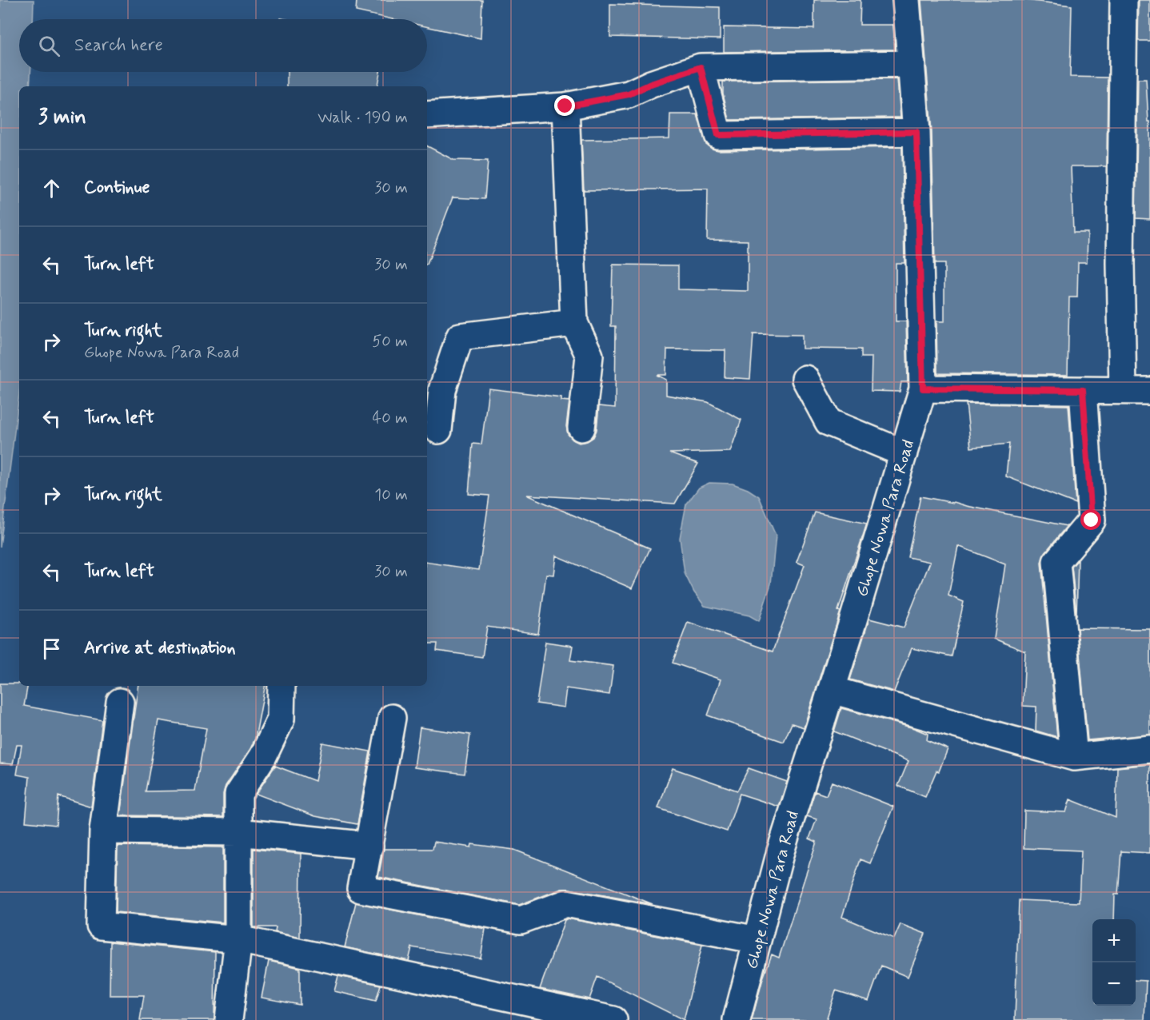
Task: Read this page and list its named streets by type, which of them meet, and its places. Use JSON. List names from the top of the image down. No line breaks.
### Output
{"streets":{"street":["Ghope Nowa Para Road"]},"page":{"search":"Search here","heading":["3 min","Walk · 190 m"],"list":[["Continue","30 m"],["Turn left","30 m"],["Turn right","Ghope Nowa Para Road","50 m"],["Turn left","40 m"],["Turn right","10 m"],["Turn left","30 m"],"Arrive at destination"],"map_buttons":["+","−"]}}
